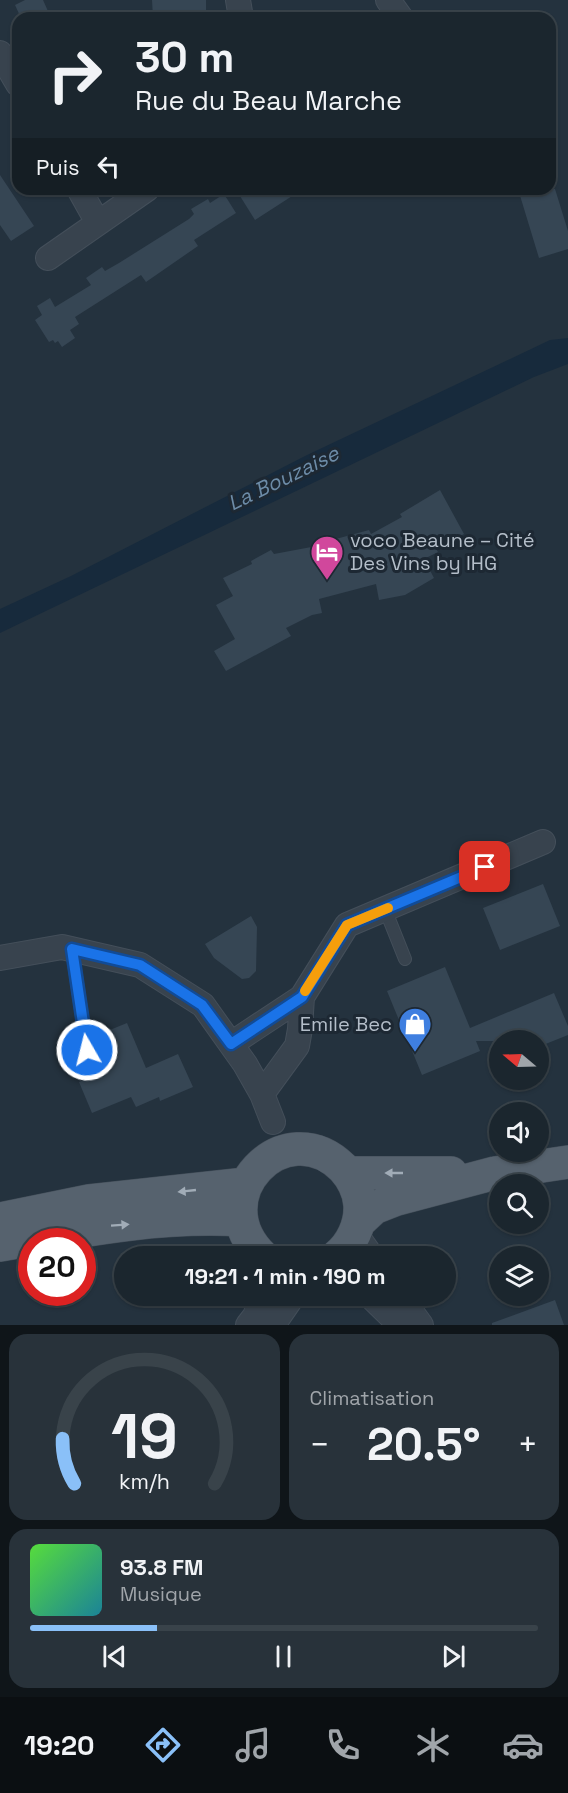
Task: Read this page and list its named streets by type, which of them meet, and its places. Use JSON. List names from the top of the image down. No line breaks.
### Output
{"water":["La Bouzaise"],"places":{"hotel":["voco Beaune – Cité Des Vins by IHG"],"shop":["Emile Bec"]},"north":"left","page":{"turn":["30 m","Rue du Beau Marche"],"then":"Puis","limit":"20","trip":"19:21 · 1 min · 190 m","tile":"Climatisation","heat":["−","20.5°","+"],"song":["93.8 FM","Musique"],"tabs":"19:20","gauge":["19","km/h"]}}
